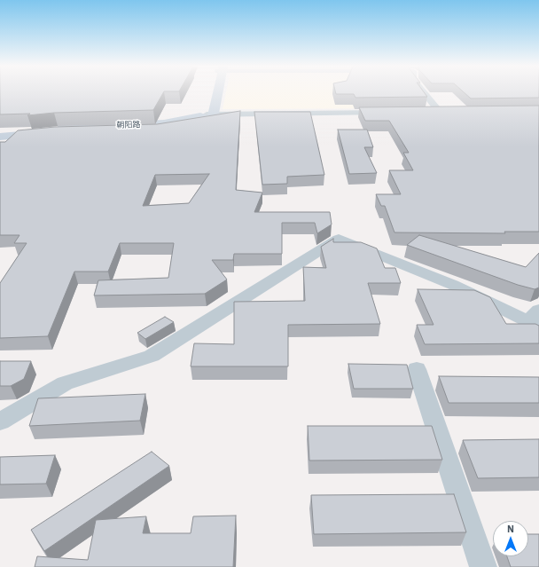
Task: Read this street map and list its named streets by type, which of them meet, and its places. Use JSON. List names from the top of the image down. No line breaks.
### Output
{"streets":{"street":["朝阳路"]},"north":"top"}
